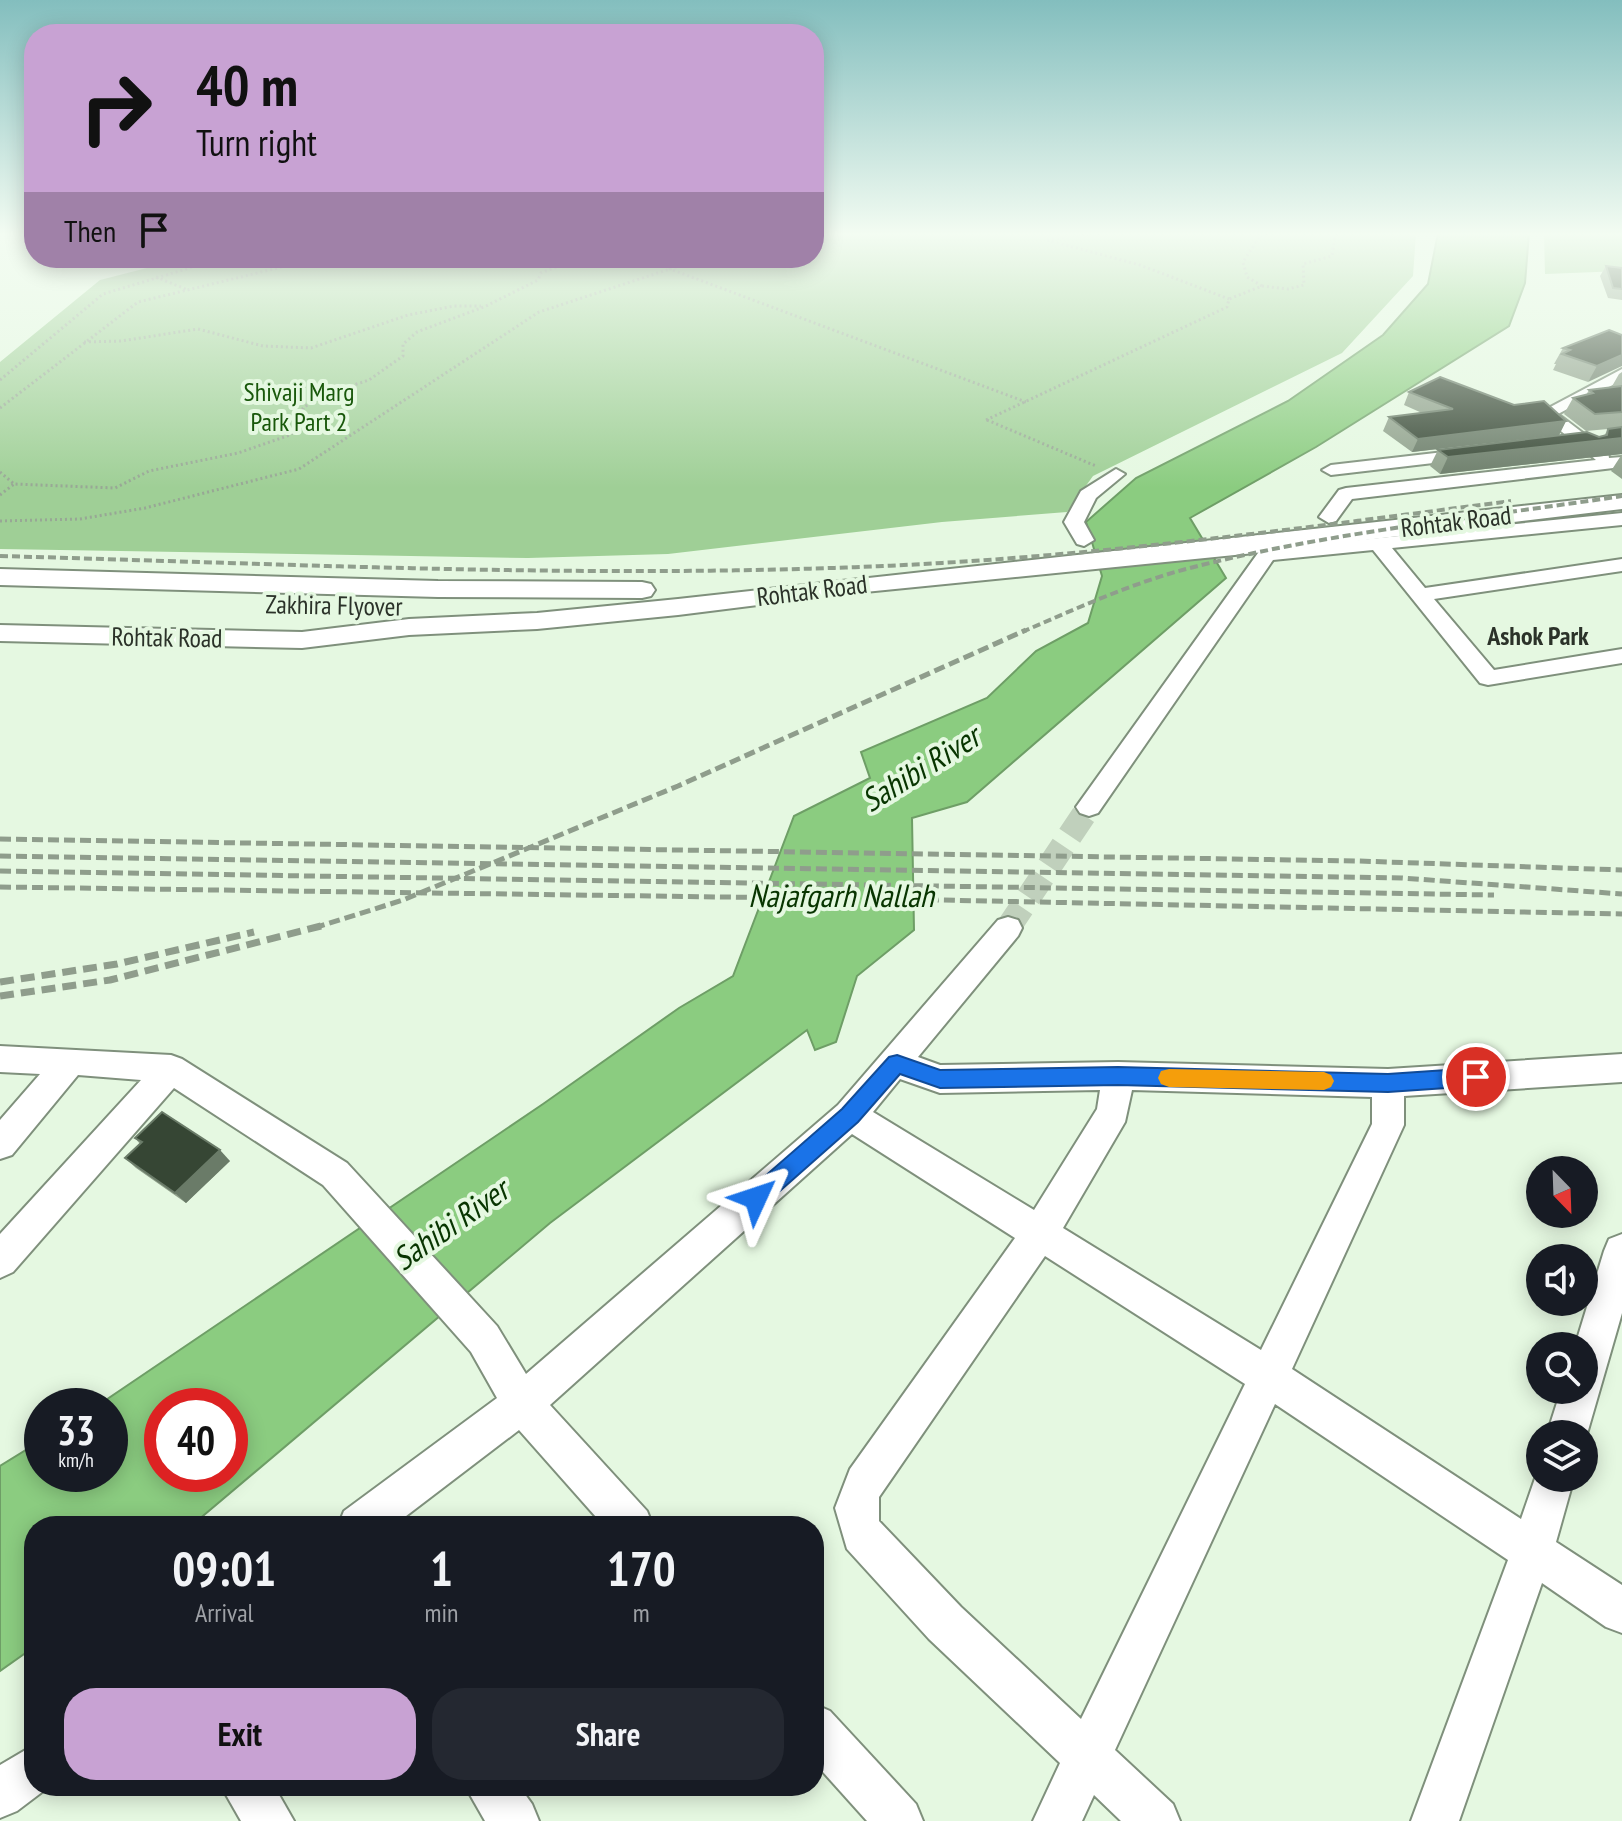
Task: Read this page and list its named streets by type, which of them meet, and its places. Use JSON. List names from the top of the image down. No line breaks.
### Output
{"streets":{"main road":["Rohtak Road","Zakhira Flyover"]},"crossings":[["Rohtak Road","Zakhira Flyover"]],"districts":["Ashok Park"],"water":["Sahibi River","Najafgarh Nallah"],"parks":["Shivaji Marg Park Part 2"],"north":"bottom right","page":{"turn":["40 m","Turn right"],"then":"Then","speed":"33 km/h","limit":"40","eta":["09:01","Arrival","1","min","170","m"],"buttons":["Exit","Share"]}}
